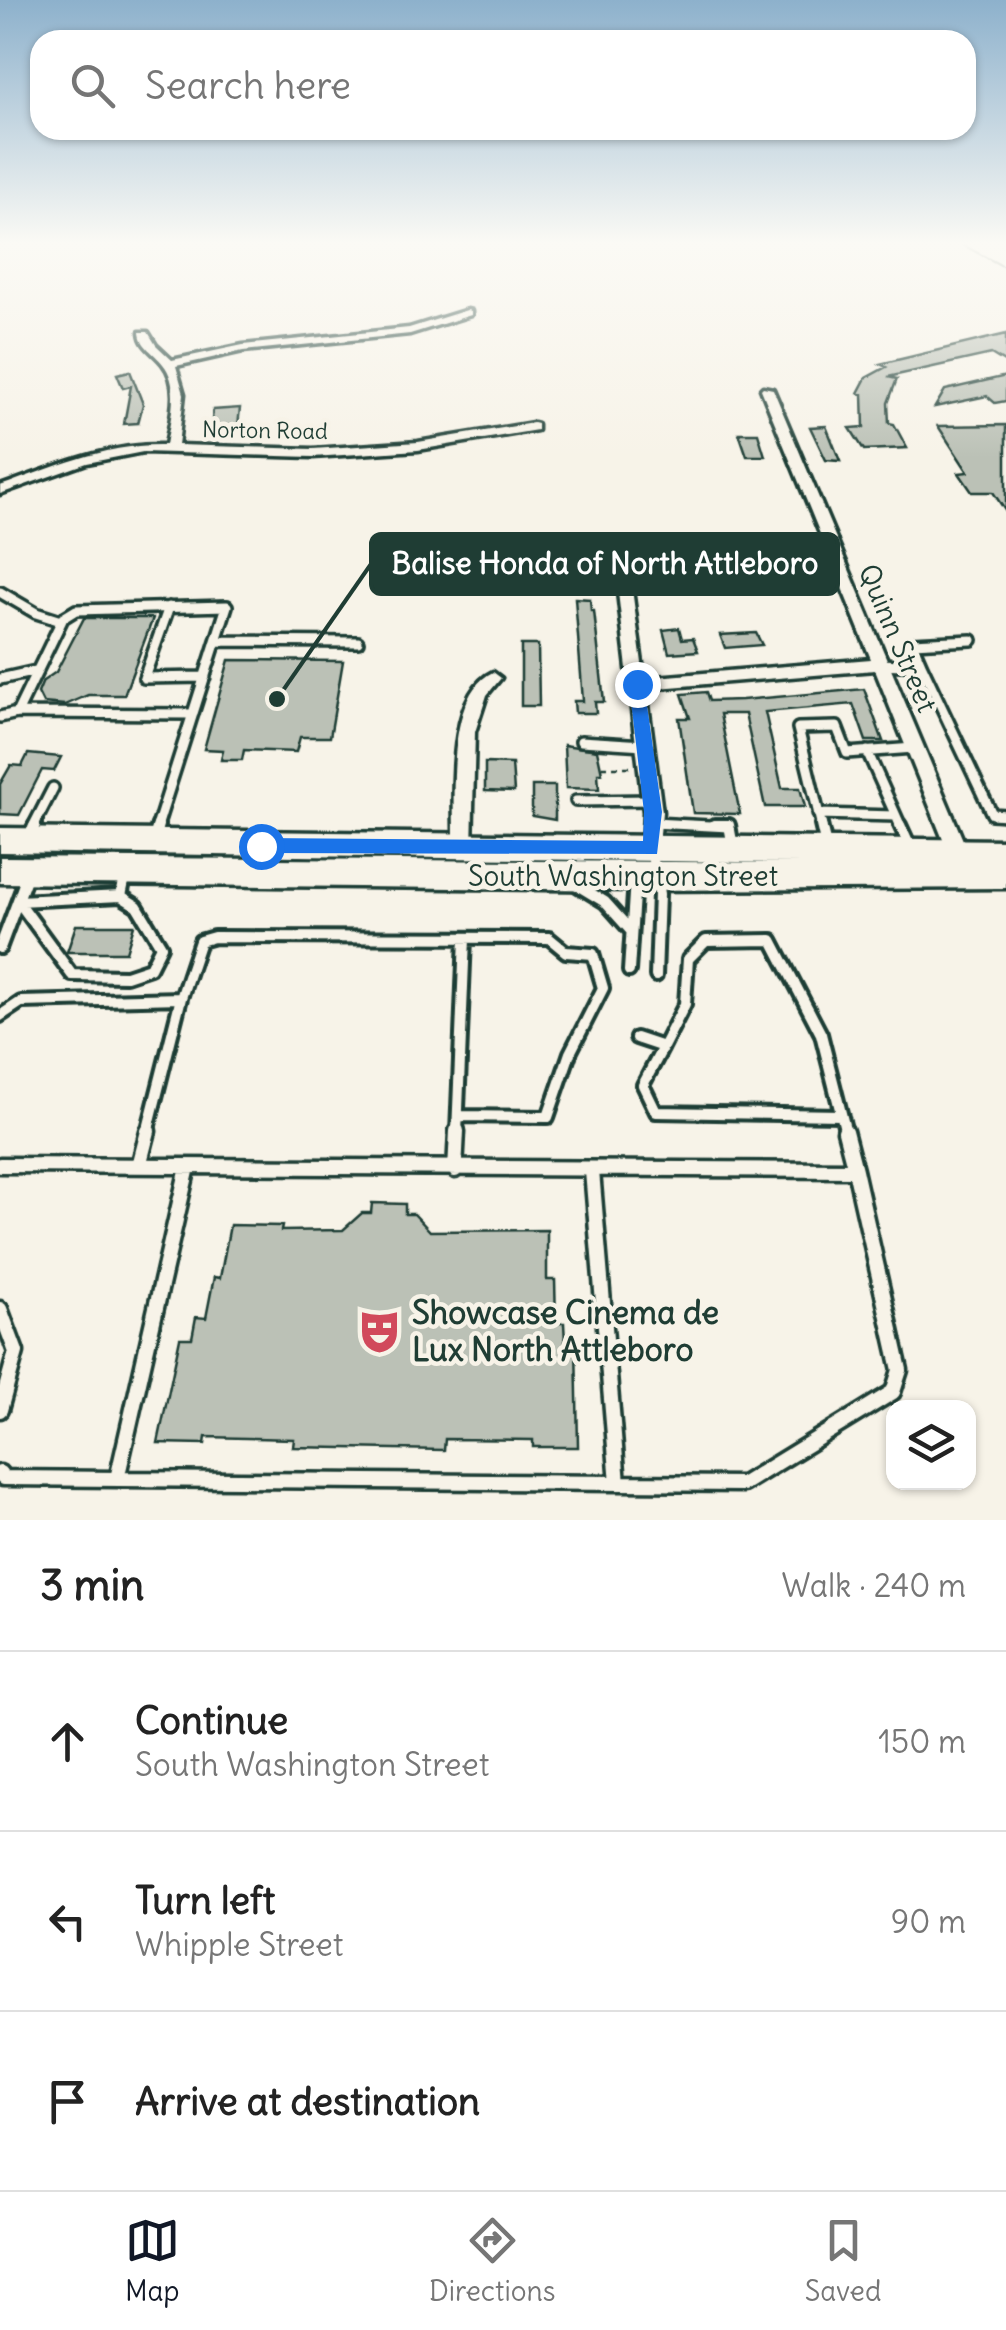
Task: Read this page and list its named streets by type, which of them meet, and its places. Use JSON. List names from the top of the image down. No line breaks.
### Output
{"streets":{"main road":["South Washington Street"],"street":["Norton Road","Quinn Street"]},"crossings":[["Quinn Street","South Washington Street"]],"places":{"other":["Balise Honda of North Attleboro"],"theatre":["Showcase Cinema de Lux North Attleboro"]},"page":{"search":"Search here","heading":["3 min","Walk · 240 m"],"list":[["Continue","South Washington Street","150 m"],["Turn left","Whipple Street","90 m"],"Arrive at destination"],"nav":["Map","Directions","Saved"]}}
